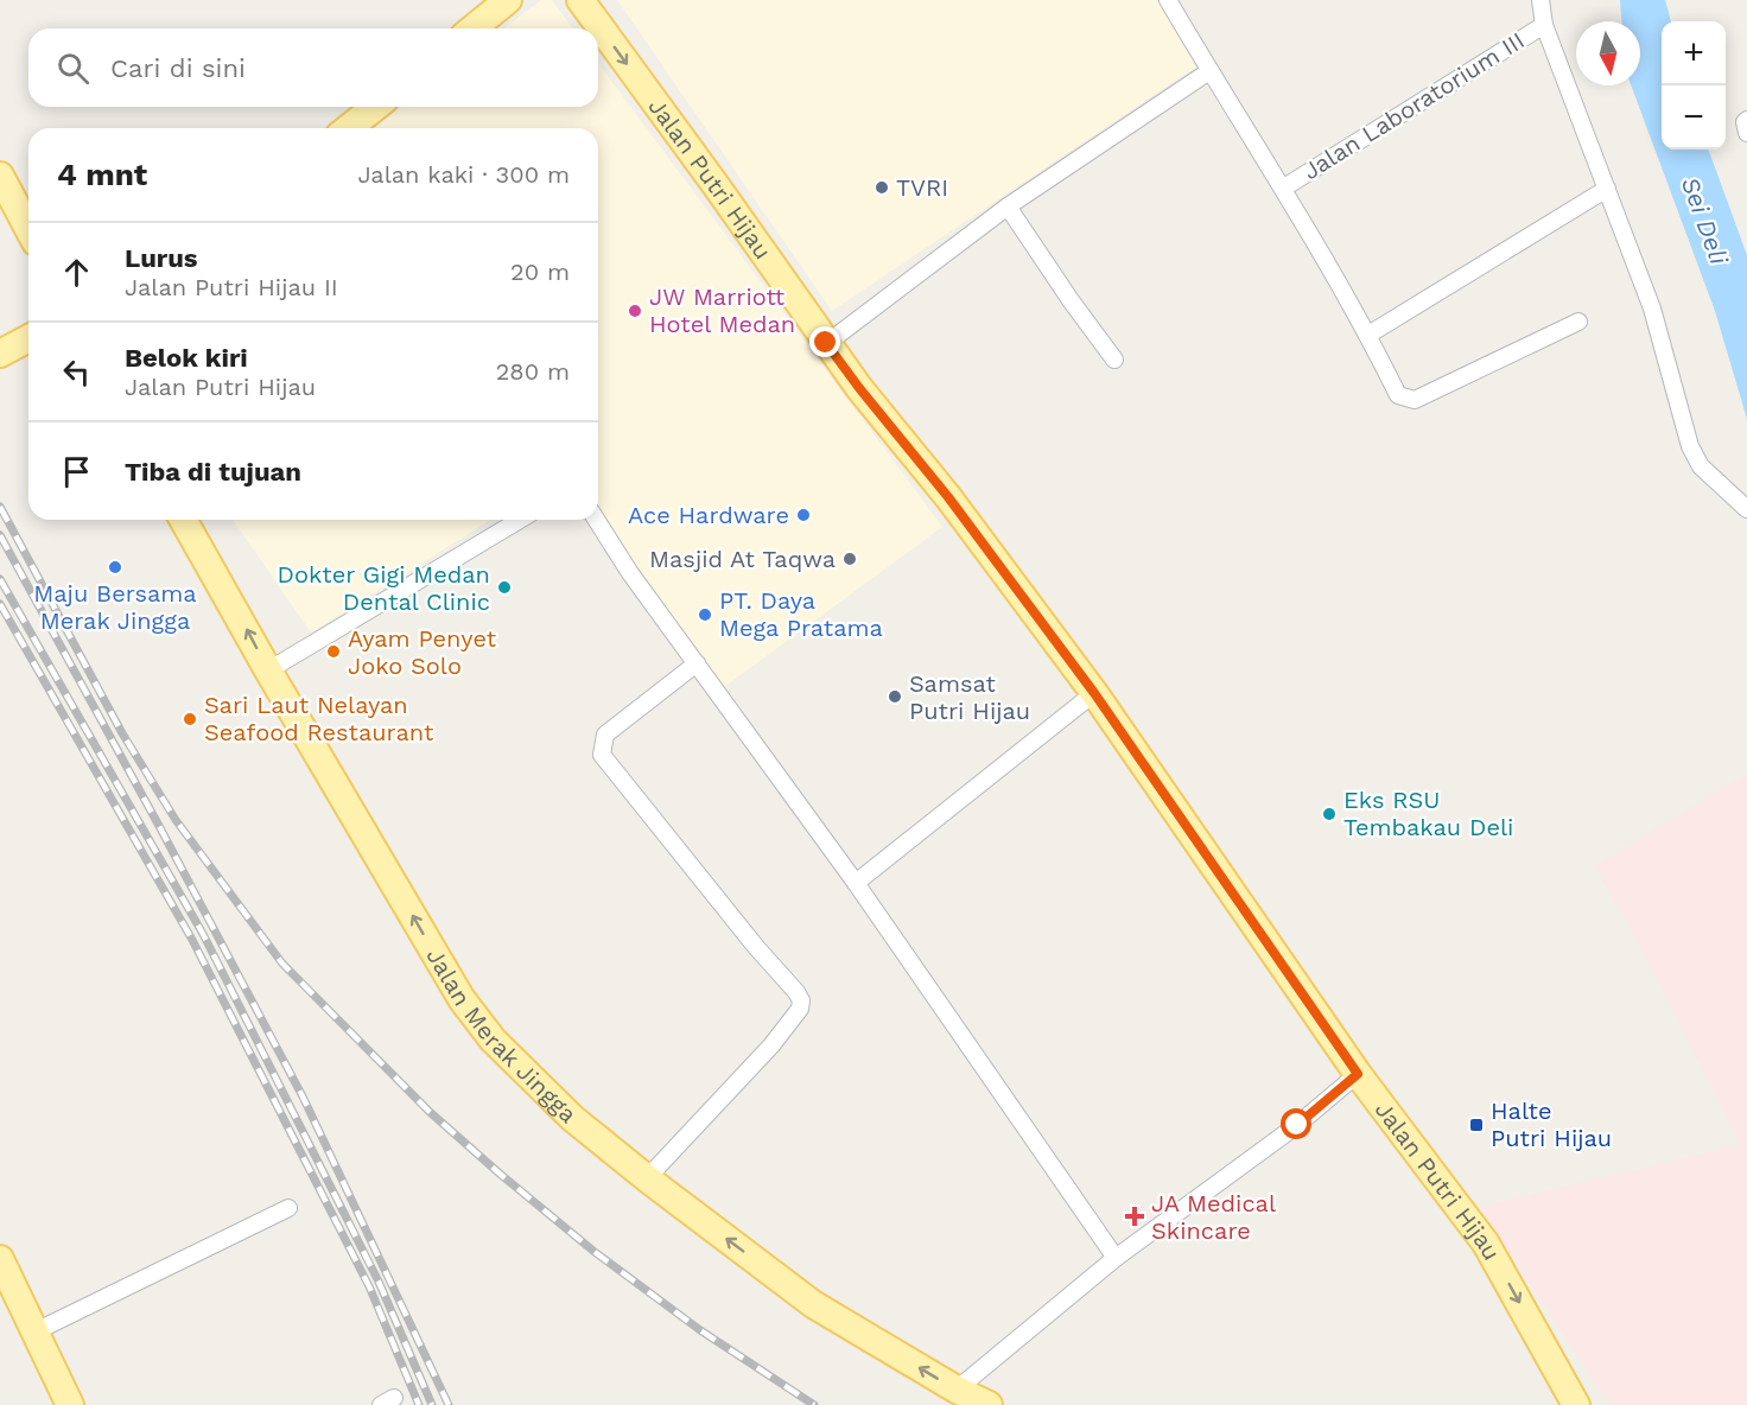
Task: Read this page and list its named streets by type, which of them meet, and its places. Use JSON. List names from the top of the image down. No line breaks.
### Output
{"streets":{"main road":["Jalan Putri Hijau","Jalan Merak Jingga"],"street":["Jalan Laboratorium III"]},"one_way":["Jalan Putri Hijau","Jalan Merak Jingga"],"water":["Sei Deli"],"places":{"other":["TVRI","JW Marriott Hotel Medan","Ace Hardware","Masjid At Taqwa","Maju Bersama Merak Jingga","Dokter Gigi Medan Dental Clinic","PT. Daya Mega Pratama","Ayam Penyet Joko Solo","Samsat Putri Hijau","Sari Laut Nelayan Seafood Restaurant","Eks RSU Tembakau Deli"],"transit":["Halte Putri Hijau"],"health":["JA Medical Skincare"]},"north":"bottom","page":{"map_buttons":["+","−"],"search":"Cari di sini","heading":["4 mnt","Jalan kaki · 300 m"],"list":[["Lurus","Jalan Putri Hijau II","20 m"],["Belok kiri","Jalan Putri Hijau","280 m"],"Tiba di tujuan"]}}
